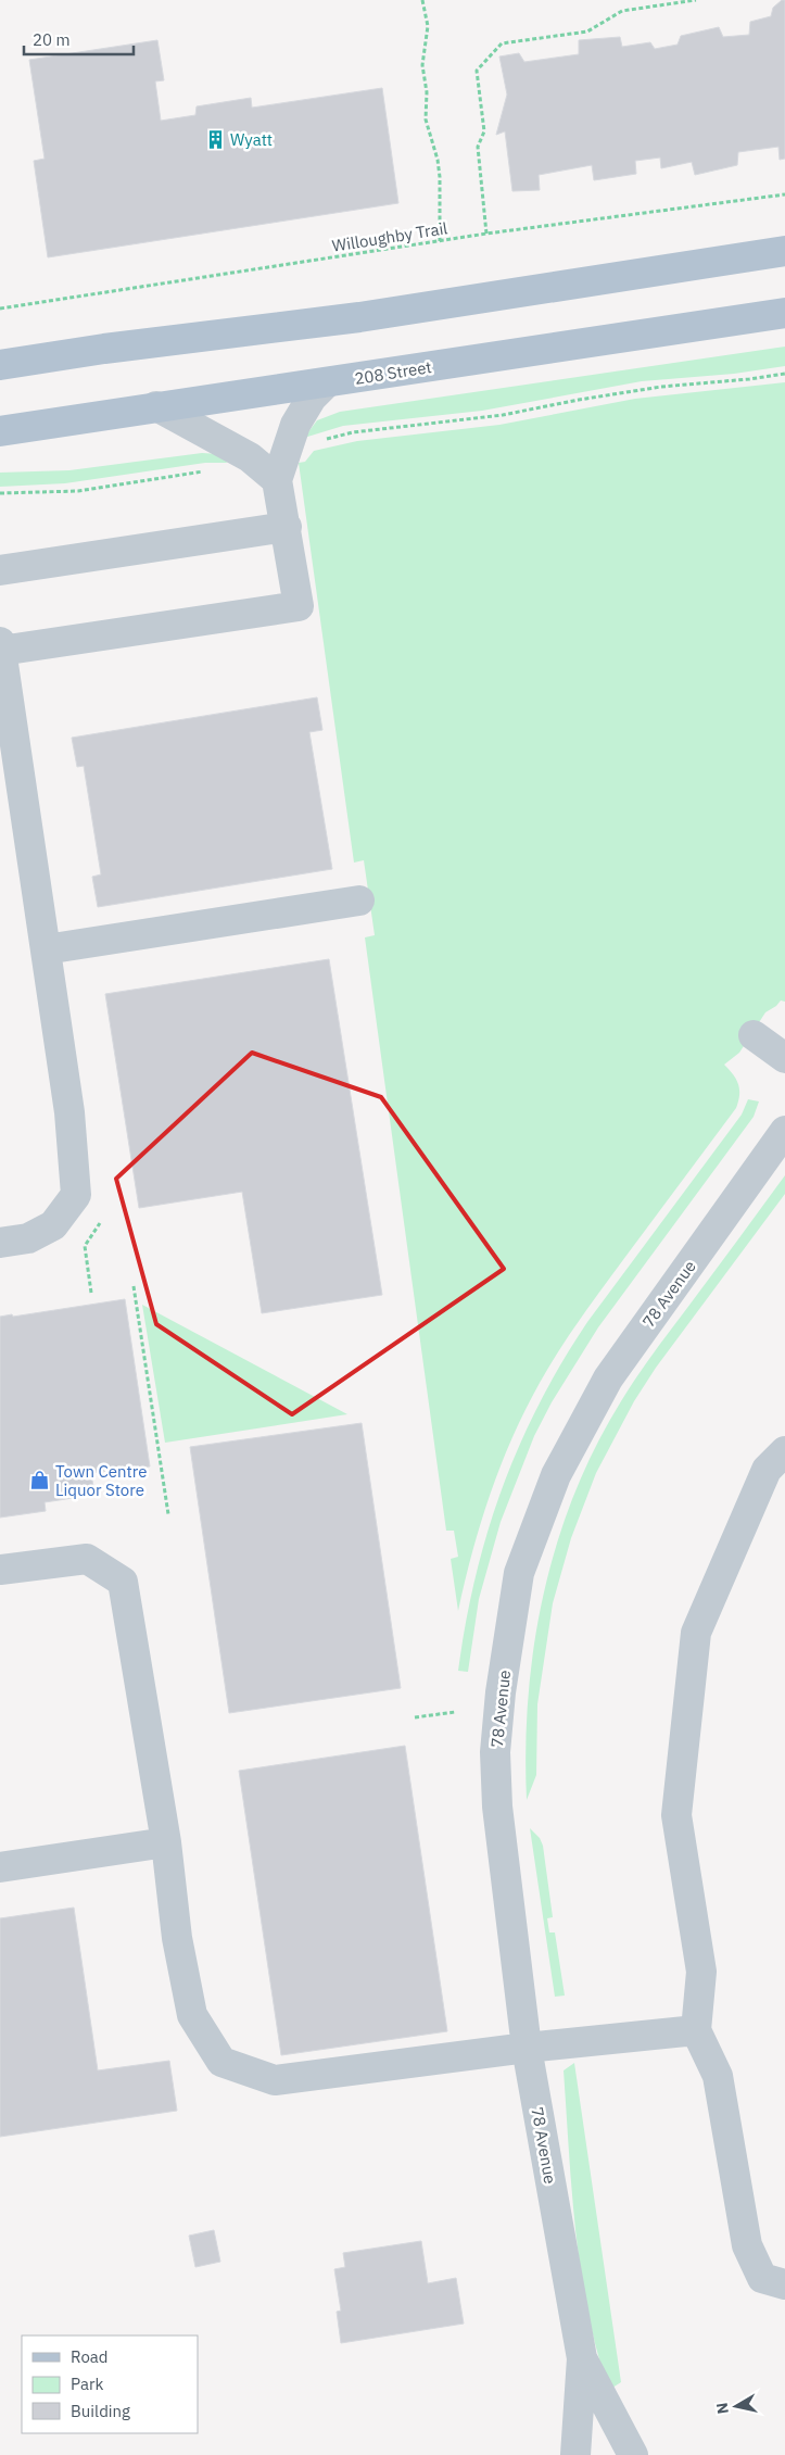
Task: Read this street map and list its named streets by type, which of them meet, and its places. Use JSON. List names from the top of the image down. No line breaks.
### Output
{"streets":{"main road":["208 Street"],"street":["78 Avenue"],"path":["Willoughby Trail"]},"places":{"building":["Wyatt"],"shop":["Town Centre Liquor Store"]},"legend":["Road","Park","Building"],"scale_bar":"20 m","north":"left"}
